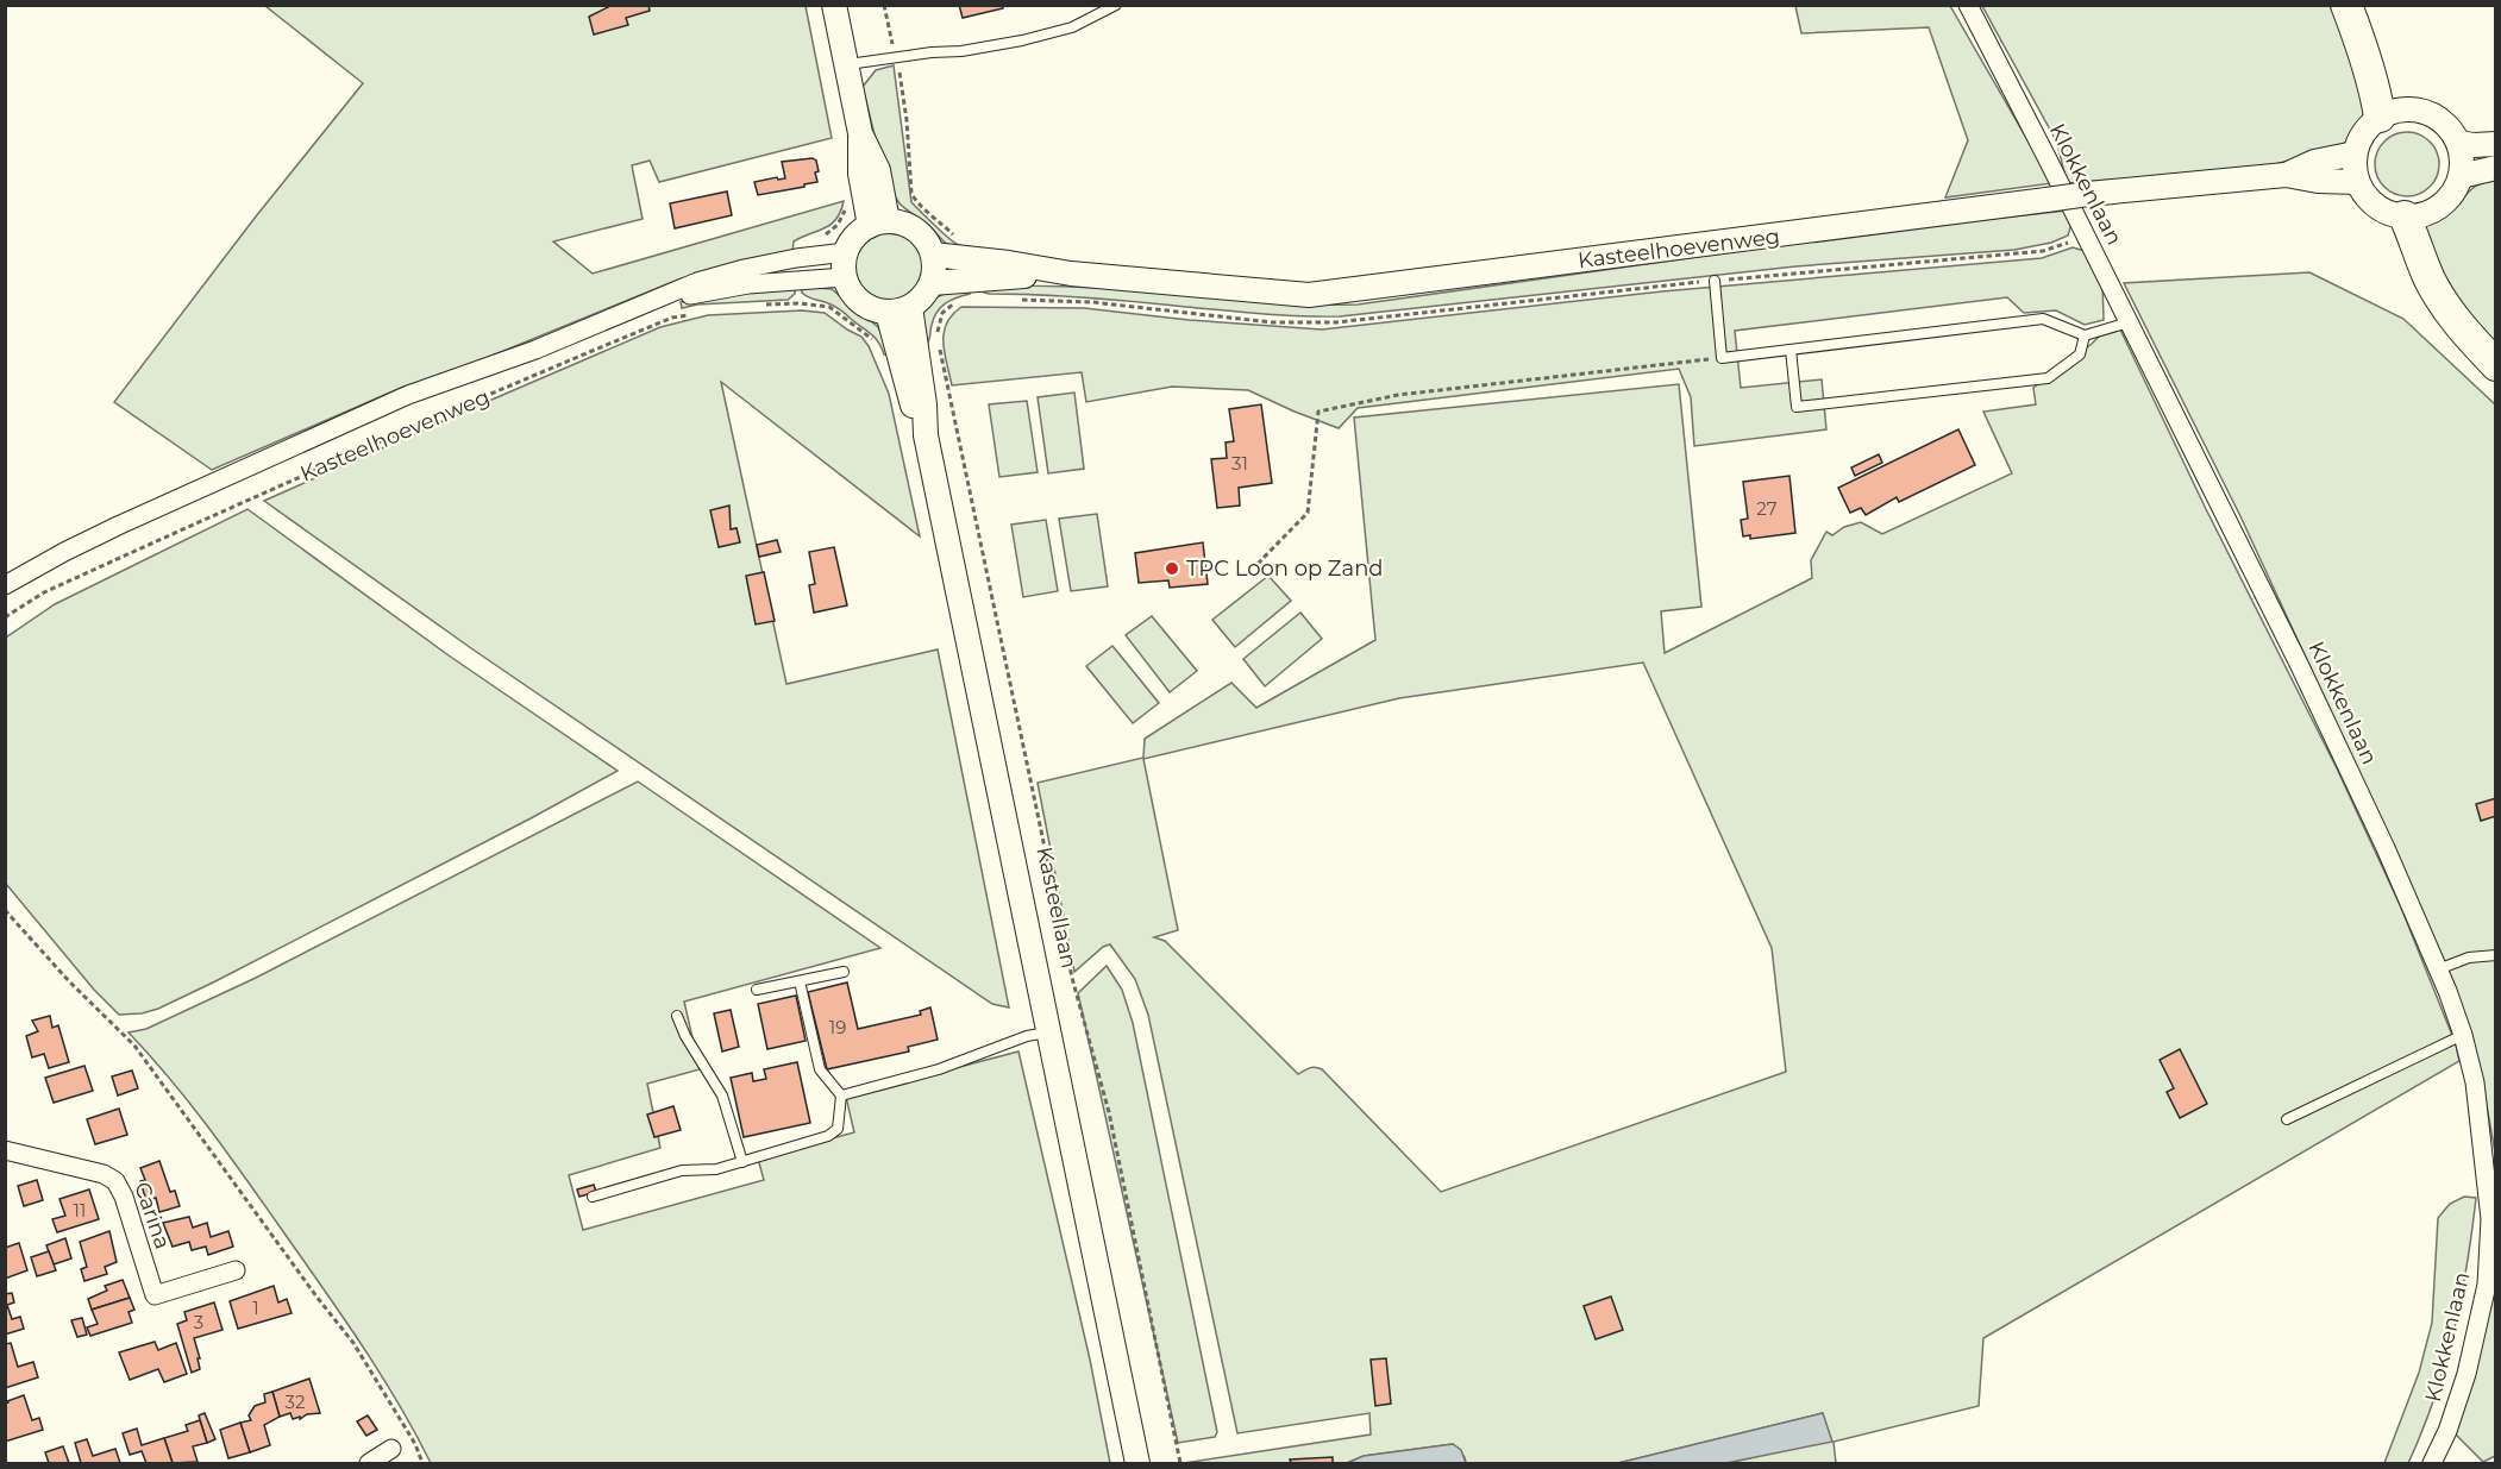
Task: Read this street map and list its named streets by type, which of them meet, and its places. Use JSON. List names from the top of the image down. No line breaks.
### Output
{"streets":{"street":["Klokkenlaan","Kasteelhoevenweg","Kasteellaan","Carina"]},"crossings":[["Kasteelhoevenweg","Kasteellaan"]],"places":["TPC Loon op Zand"],"house_numbers":["31","27","19","11","1","3","32"]}
